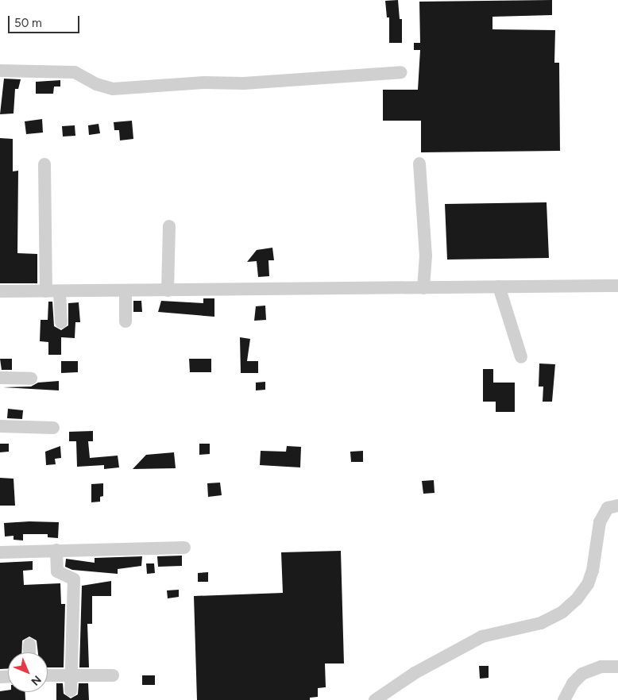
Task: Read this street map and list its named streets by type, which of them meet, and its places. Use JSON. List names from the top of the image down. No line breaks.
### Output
{"scale_bar":"50 m","north":"bottom right"}
